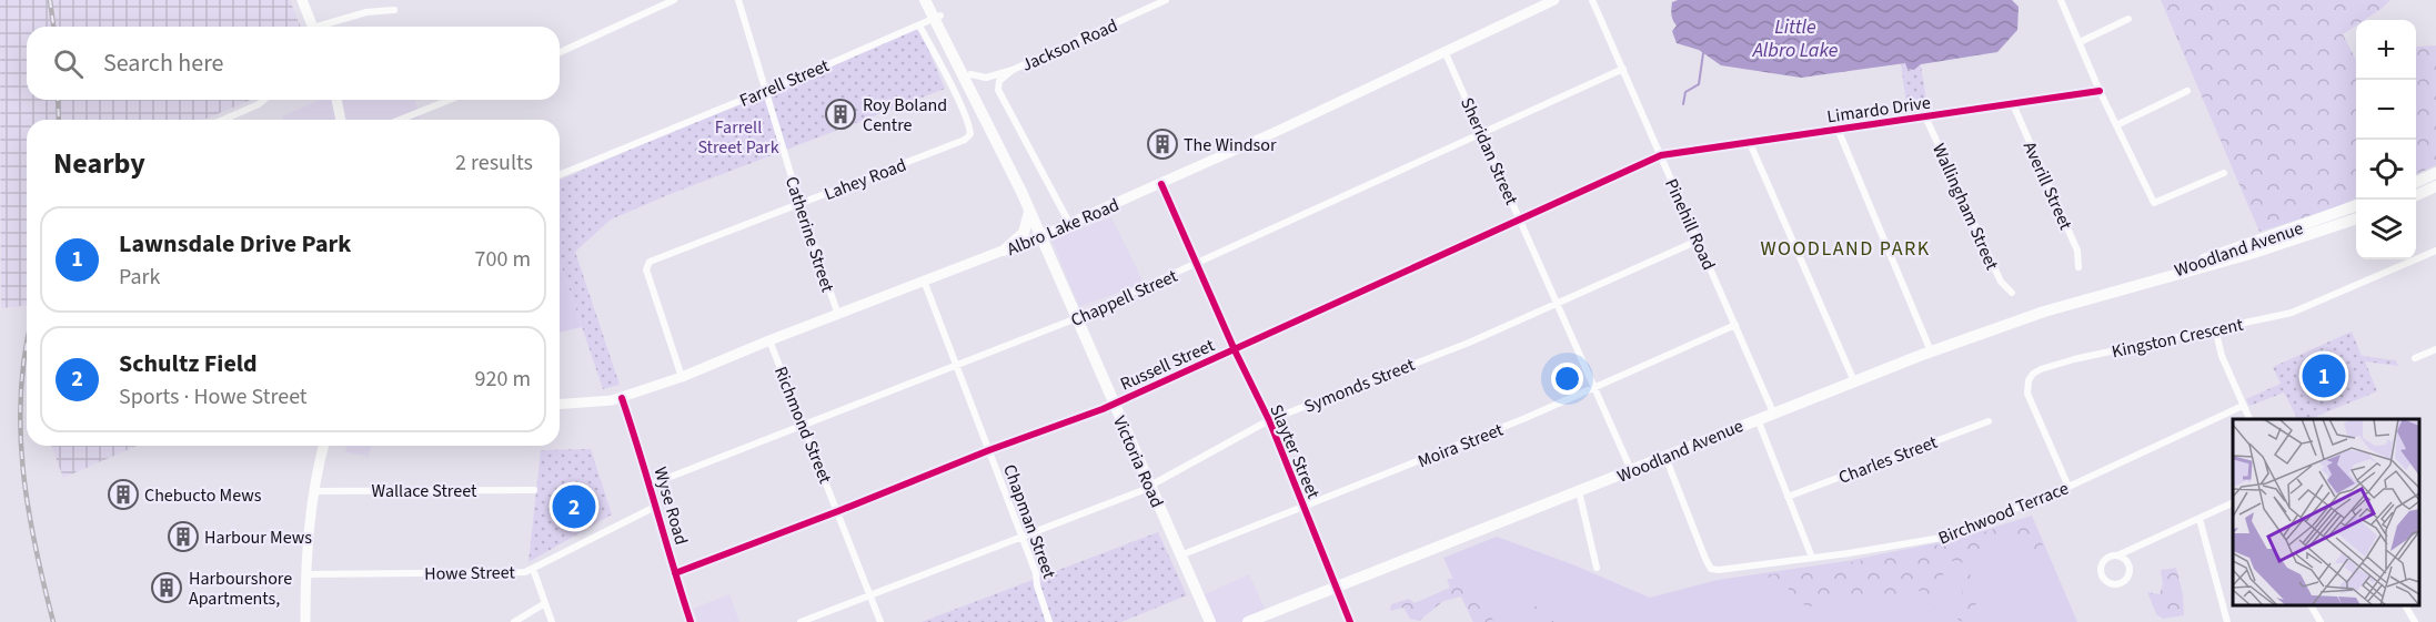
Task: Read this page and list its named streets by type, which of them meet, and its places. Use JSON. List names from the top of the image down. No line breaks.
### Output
{"streets":{"main road":["Albro Lake Road","Woodland Avenue","Victoria Road","Wyse Road"],"street":["Jackson Road","Farrell Street","Limardo Drive","Sheridan Street","Lahey Road","Averill Street","Wallingham Street","Pinehill Road","Catherine Street","Chappell Street","Kingston Crescent","Russell Street","Symonds Street","Richmond Street","Moira Street","Slayter Street","Charles Street","Wallace Street","Birchwood Terrace","Chapman Street","Howe Street"]},"crossings":[["Jackson Road","Victoria Road"],["Farrell Street","Lahey Road"],["Farrell Street","Catherine Street"],["Farrell Street","Victoria Road"],["Limardo Drive","Averill Street"],["Limardo Drive","Wallingham Street"],["Limardo Drive","Pinehill Road"],["Limardo Drive","Russell Street"],["Sheridan Street","Albro Lake Road"],["Sheridan Street","Woodland Avenue"],["Sheridan Street","Chappell Street"],["Sheridan Street","Russell Street"],["Sheridan Street","Symonds Street"],["Sheridan Street","Moira Street"],["Lahey Road","Albro Lake Road"],["Lahey Road","Catherine Street"],["Pinehill Road","Woodland Avenue"],["Pinehill Road","Chappell Street"],["Pinehill Road","Russell Street"],["Pinehill Road","Symonds Street"],["Pinehill Road","Moira Street"],["Albro Lake Road","Catherine Street"],["Albro Lake Road","Richmond Street"],["Albro Lake Road","Slayter Street"],["Albro Lake Road","Victoria Road"],["Albro Lake Road","Wyse Road"],["Albro Lake Road","Chapman Street"],["Woodland Avenue","Slayter Street"],["Woodland Avenue","Birchwood Terrace"],["Chappell Street","Richmond Street"],["Chappell Street","Slayter Street"],["Chappell Street","Victoria Road"],["Chappell Street","Wyse Road"],["Chappell Street","Chapman Street"],["Kingston Crescent","Birchwood Terrace"],["Russell Street","Richmond Street"],["Russell Street","Slayter Street"],["Russell Street","Victoria Road"],["Russell Street","Wyse Road"],["Russell Street","Chapman Street"],["Symonds Street","Richmond Street"],["Symonds Street","Slayter Street"],["Symonds Street","Victoria Road"],["Symonds Street","Chapman Street"],["Moira Street","Slayter Street"],["Moira Street","Victoria Road"],["Wyse Road","Howe Street"]],"districts":["WOODLAND PARK"],"water":["Little Albro Lake"],"parks":["Farrell Street Park"],"places":{"building":["Roy Boland Centre","The Windsor","Chebucto Mews","Harbour Mews","Harbourshore Apartments,"]},"page":{"map_buttons":["+","−"],"search":"Search here","heading":["Nearby","2 results"],"list":[{"mark":"1","name":"Lawnsdale Drive Park","note":"Park","value":"700 m"},{"mark":"2","name":"Schultz Field","note":"Sports · Howe Street","value":"920 m"}],"pins":["1","2"]}}
